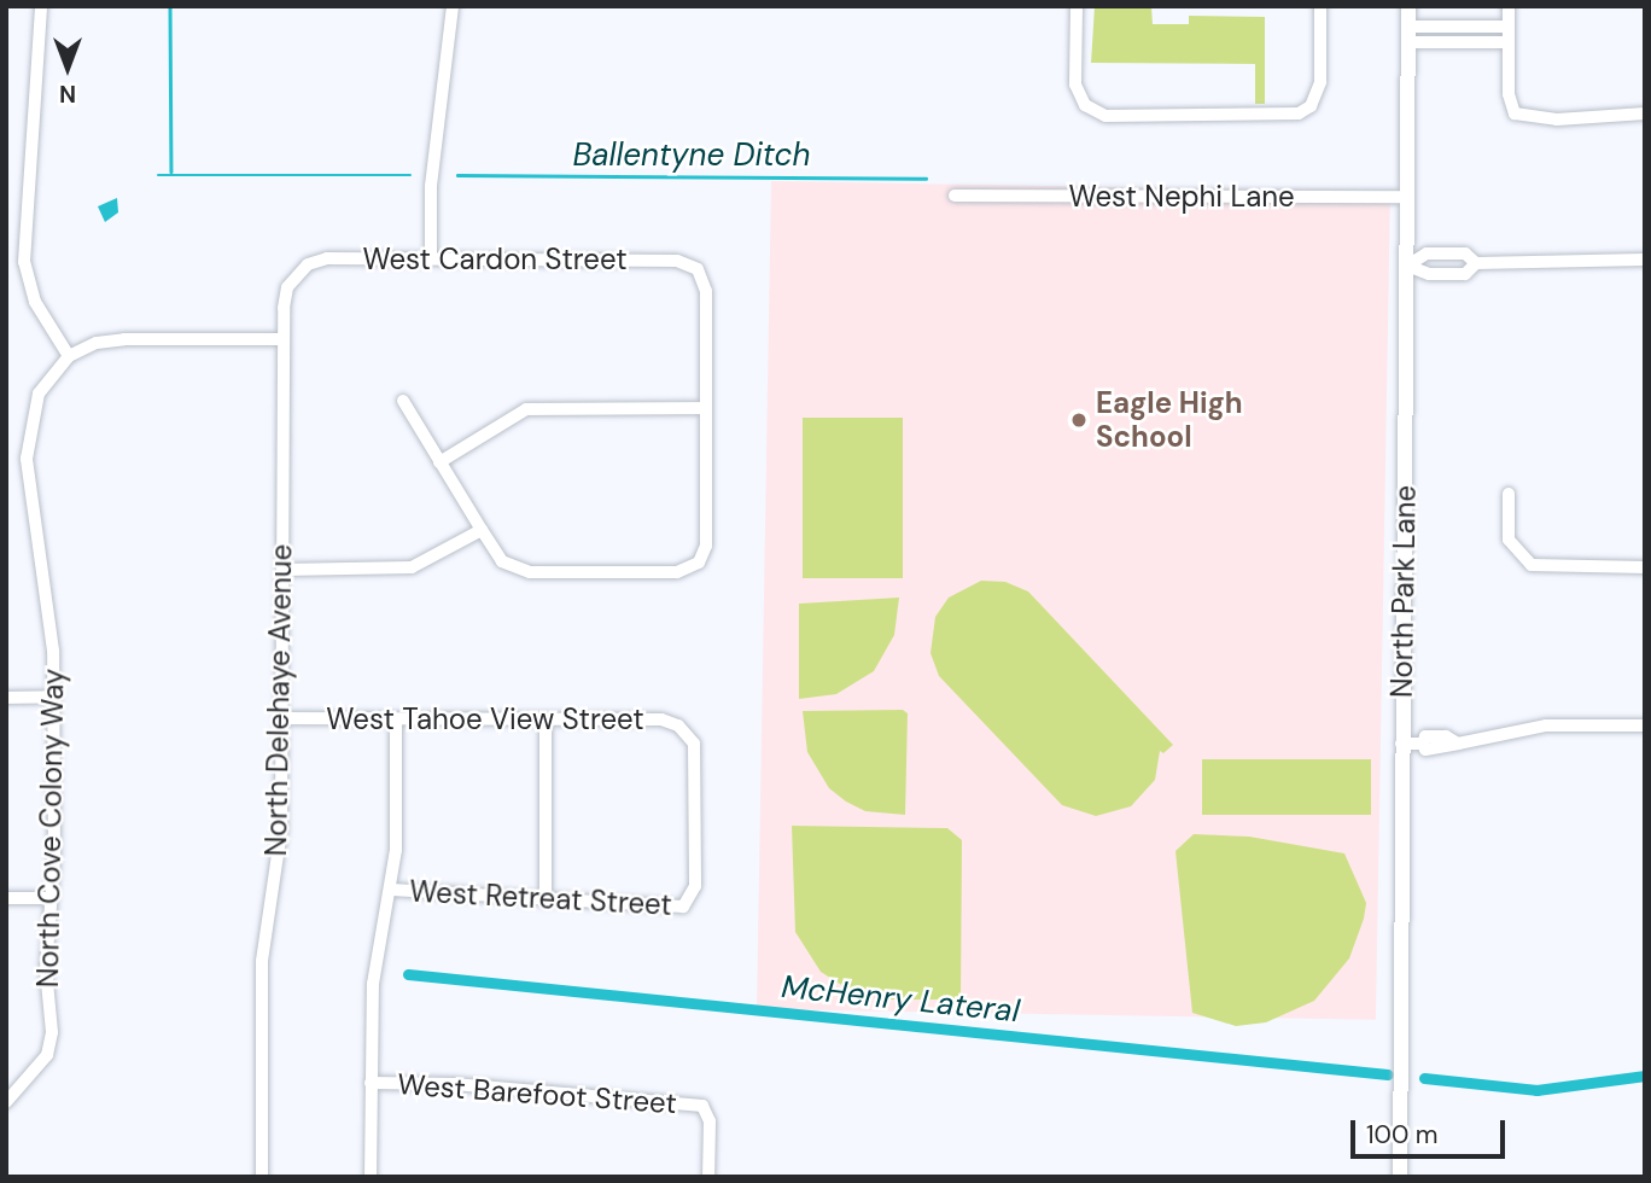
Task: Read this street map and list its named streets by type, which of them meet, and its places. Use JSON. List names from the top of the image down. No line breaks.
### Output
{"streets":{"street":["West Nephi Lane","West Cardon Street","North Park Lane","North Delehaye Avenue","West Tahoe View Street","North Cove Colony Way","West Retreat Street","West Barefoot Street"]},"crossings":[["West Nephi Lane","North Park Lane"],["West Cardon Street","North Delehaye Avenue"],["North Delehaye Avenue","West Tahoe View Street"],["West Tahoe View Street","West Retreat Street"]],"water":["Ballentyne Ditch","McHenry Lateral"],"places":["Eagle High School"],"scale_bar":"100 m","north":"bottom"}
